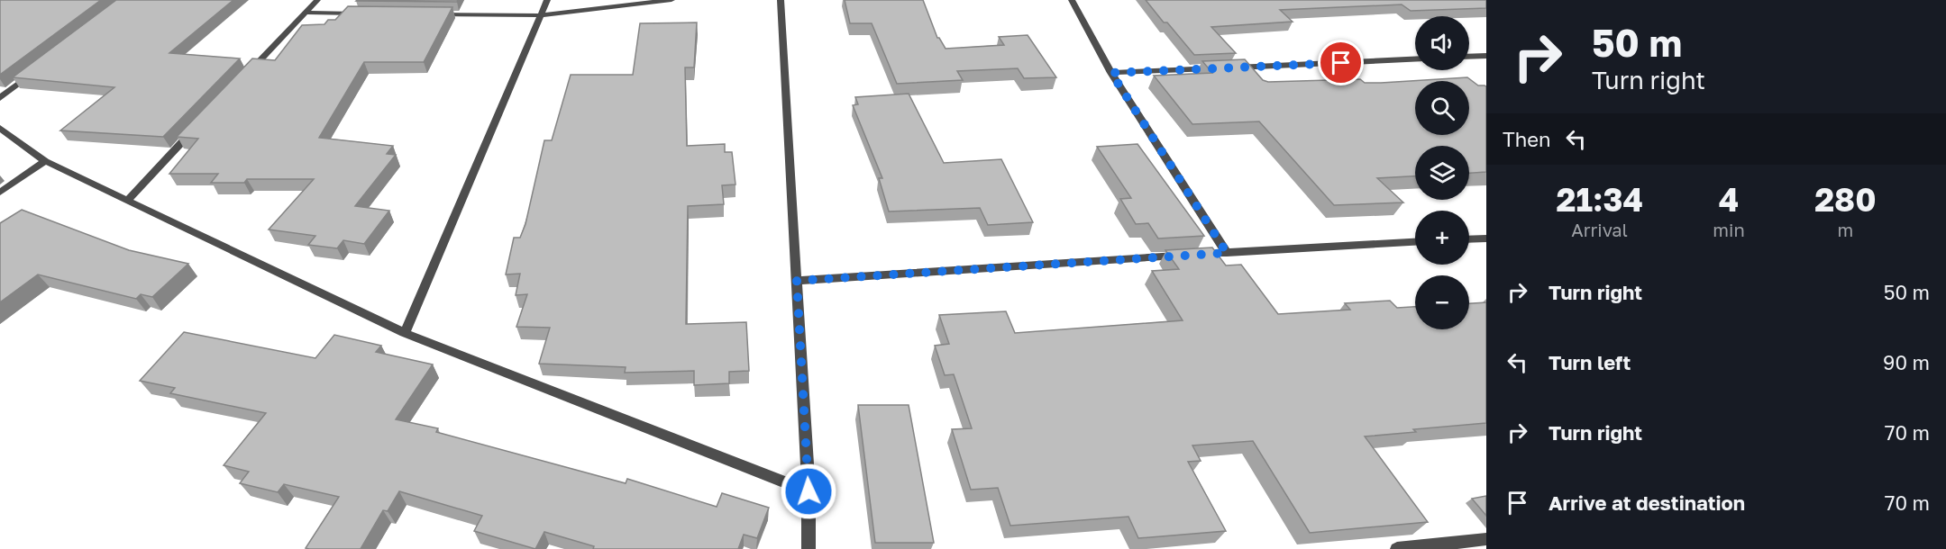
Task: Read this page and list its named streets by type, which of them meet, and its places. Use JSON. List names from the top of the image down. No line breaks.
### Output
{"page":{"turn":["50 m","Turn right"],"map_buttons":["+","−"],"then":"Then","eta":["21:34","Arrival","4","min","280","m"],"list":[{"name":"Turn right","value":"50 m"},{"name":"Turn left","value":"90 m"},{"name":"Turn right","value":"70 m"},{"name":"Arrive at destination","value":"70 m"}]}}
